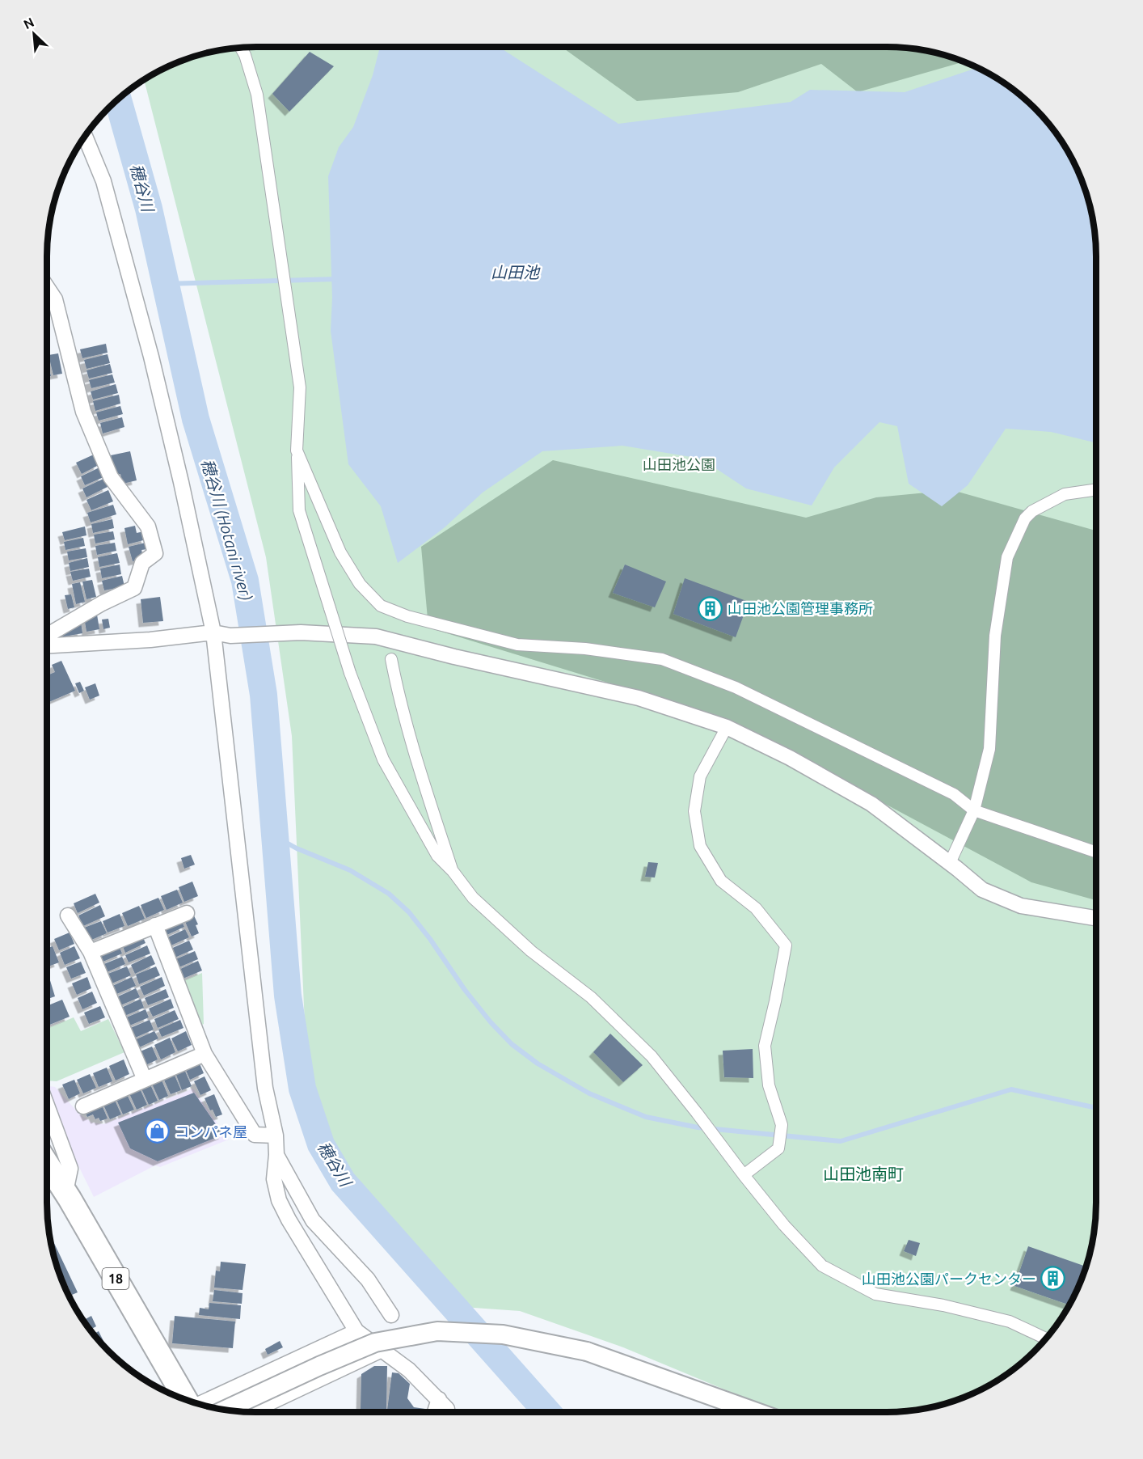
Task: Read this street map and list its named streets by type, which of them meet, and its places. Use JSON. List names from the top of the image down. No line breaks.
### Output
{"streets":{"main road":["18"]},"districts":["山田池南町"],"water":["穂谷川","山田池","穂谷川 (Hotani river)"],"parks":["山田池公園"],"places":{"building":["山田池公園管理事務所","山田池公園パークセンター"],"shop":["コンパネ屋"]},"north":"top left"}
